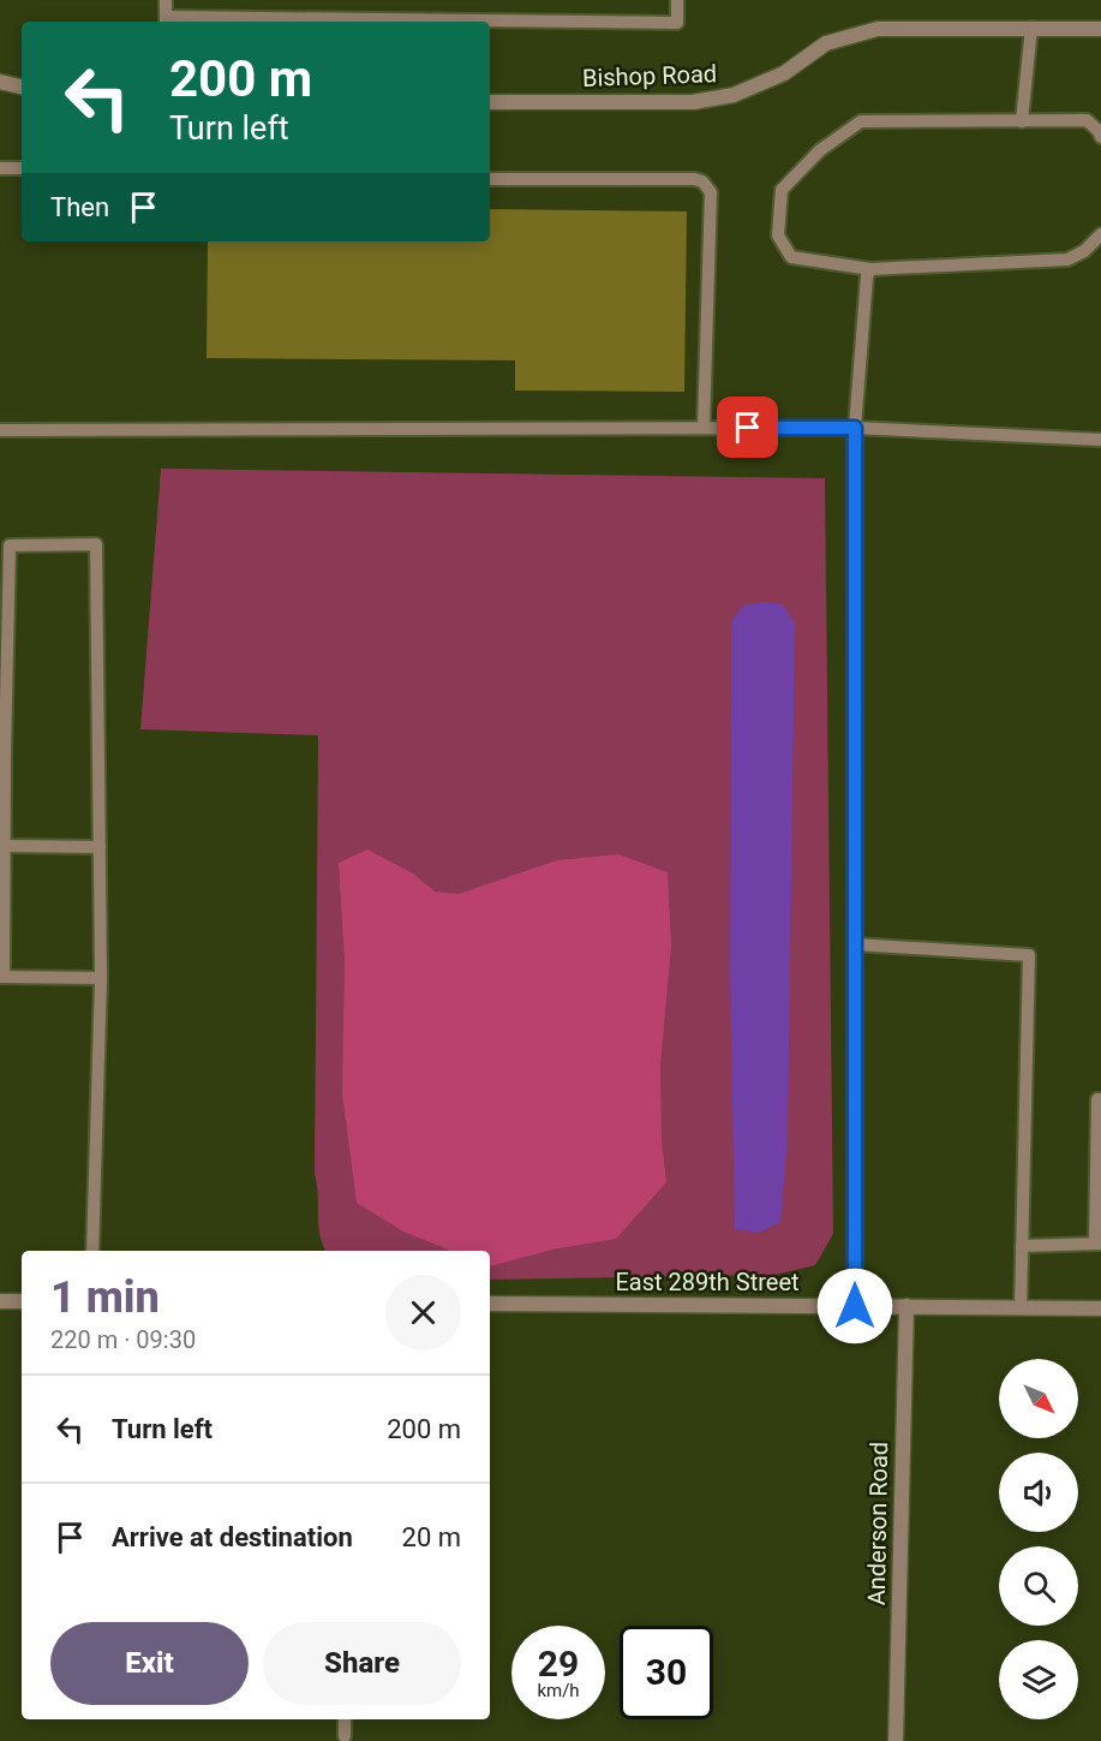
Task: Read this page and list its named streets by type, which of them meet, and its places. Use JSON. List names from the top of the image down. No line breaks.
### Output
{"streets":{"street":["Bishop Road","East 289th Street","Anderson Road"]},"crossings":[["East 289th Street","Anderson Road"]],"north":"bottom right","page":{"turn":["200 m","Turn left"],"then":"Then","heading":["1 min","220 m · 09:30"],"list":[{"name":"Turn left","value":"200 m"},{"name":"Arrive at destination","value":"20 m"}],"buttons":["Exit","Share"],"speed":"29 km/h","limit":"30"}}
